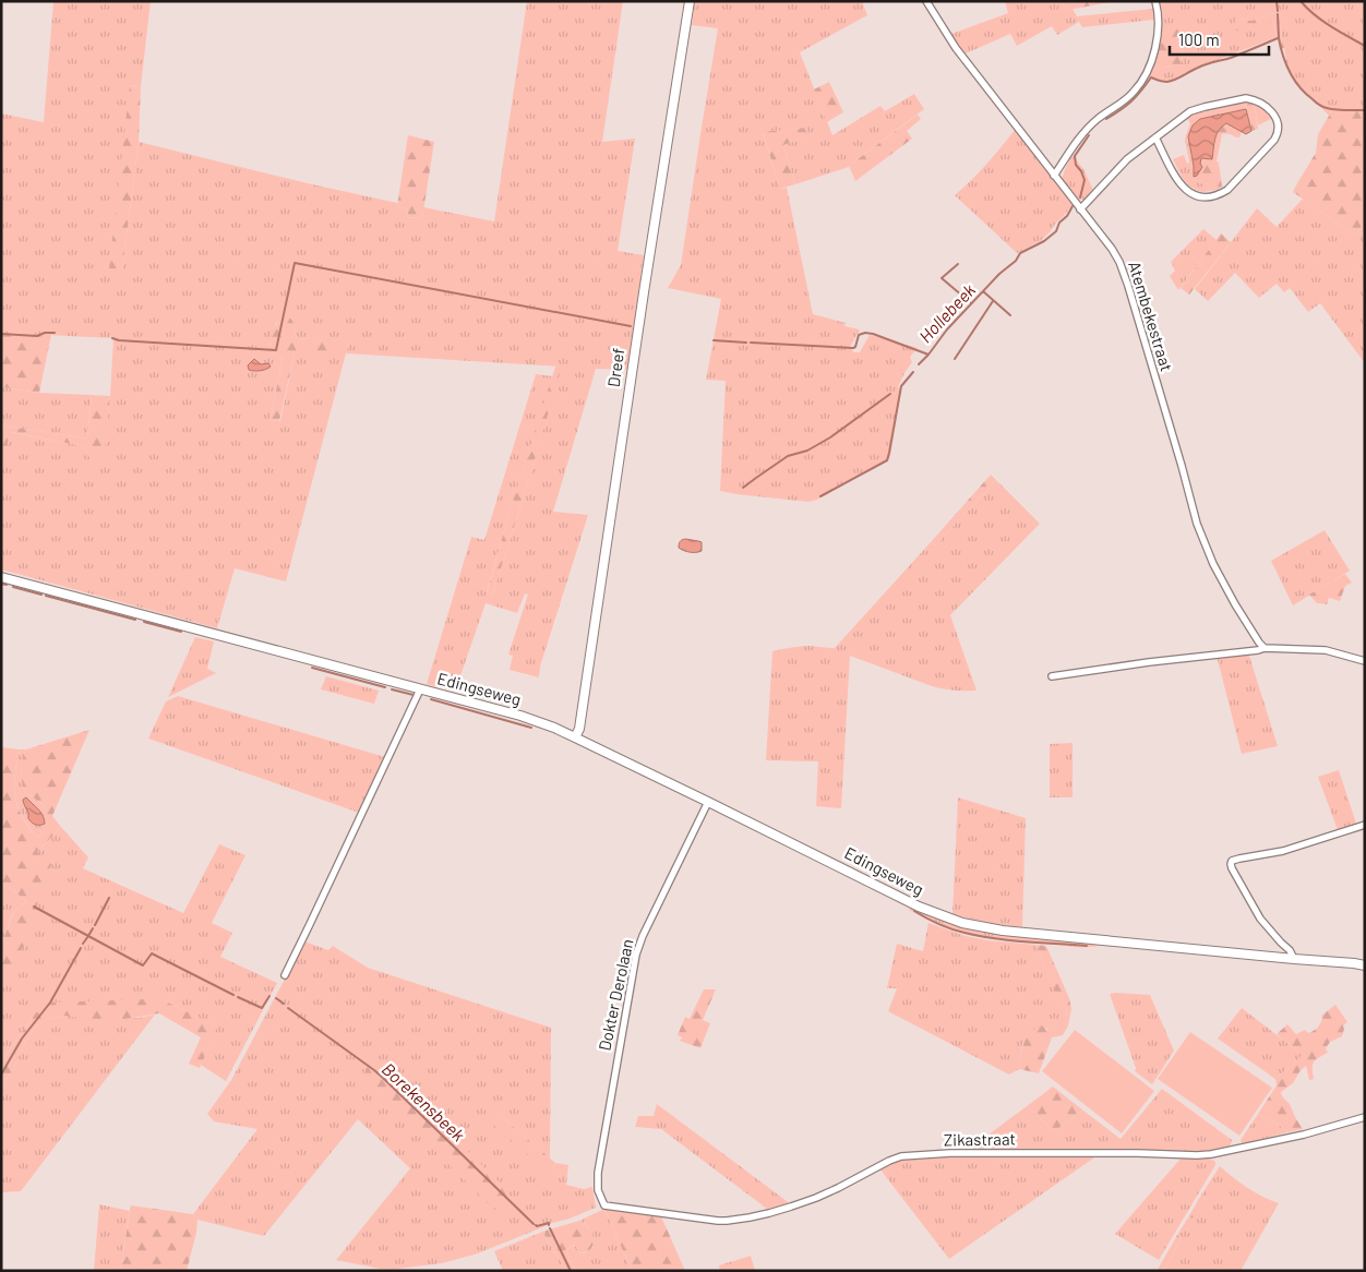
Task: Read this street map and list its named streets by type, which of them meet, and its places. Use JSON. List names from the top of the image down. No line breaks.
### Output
{"streets":{"main road":["Dreef","Edingseweg"],"street":["Atembekestraat","Dokter Derolaan","Zikastraat"]},"crossings":[["Dreef","Edingseweg"],["Edingseweg","Dokter Derolaan"],["Dokter Derolaan","Zikastraat"]],"water":["Hollebeek","Borekensbeek"],"scale_bar":"100 m"}
